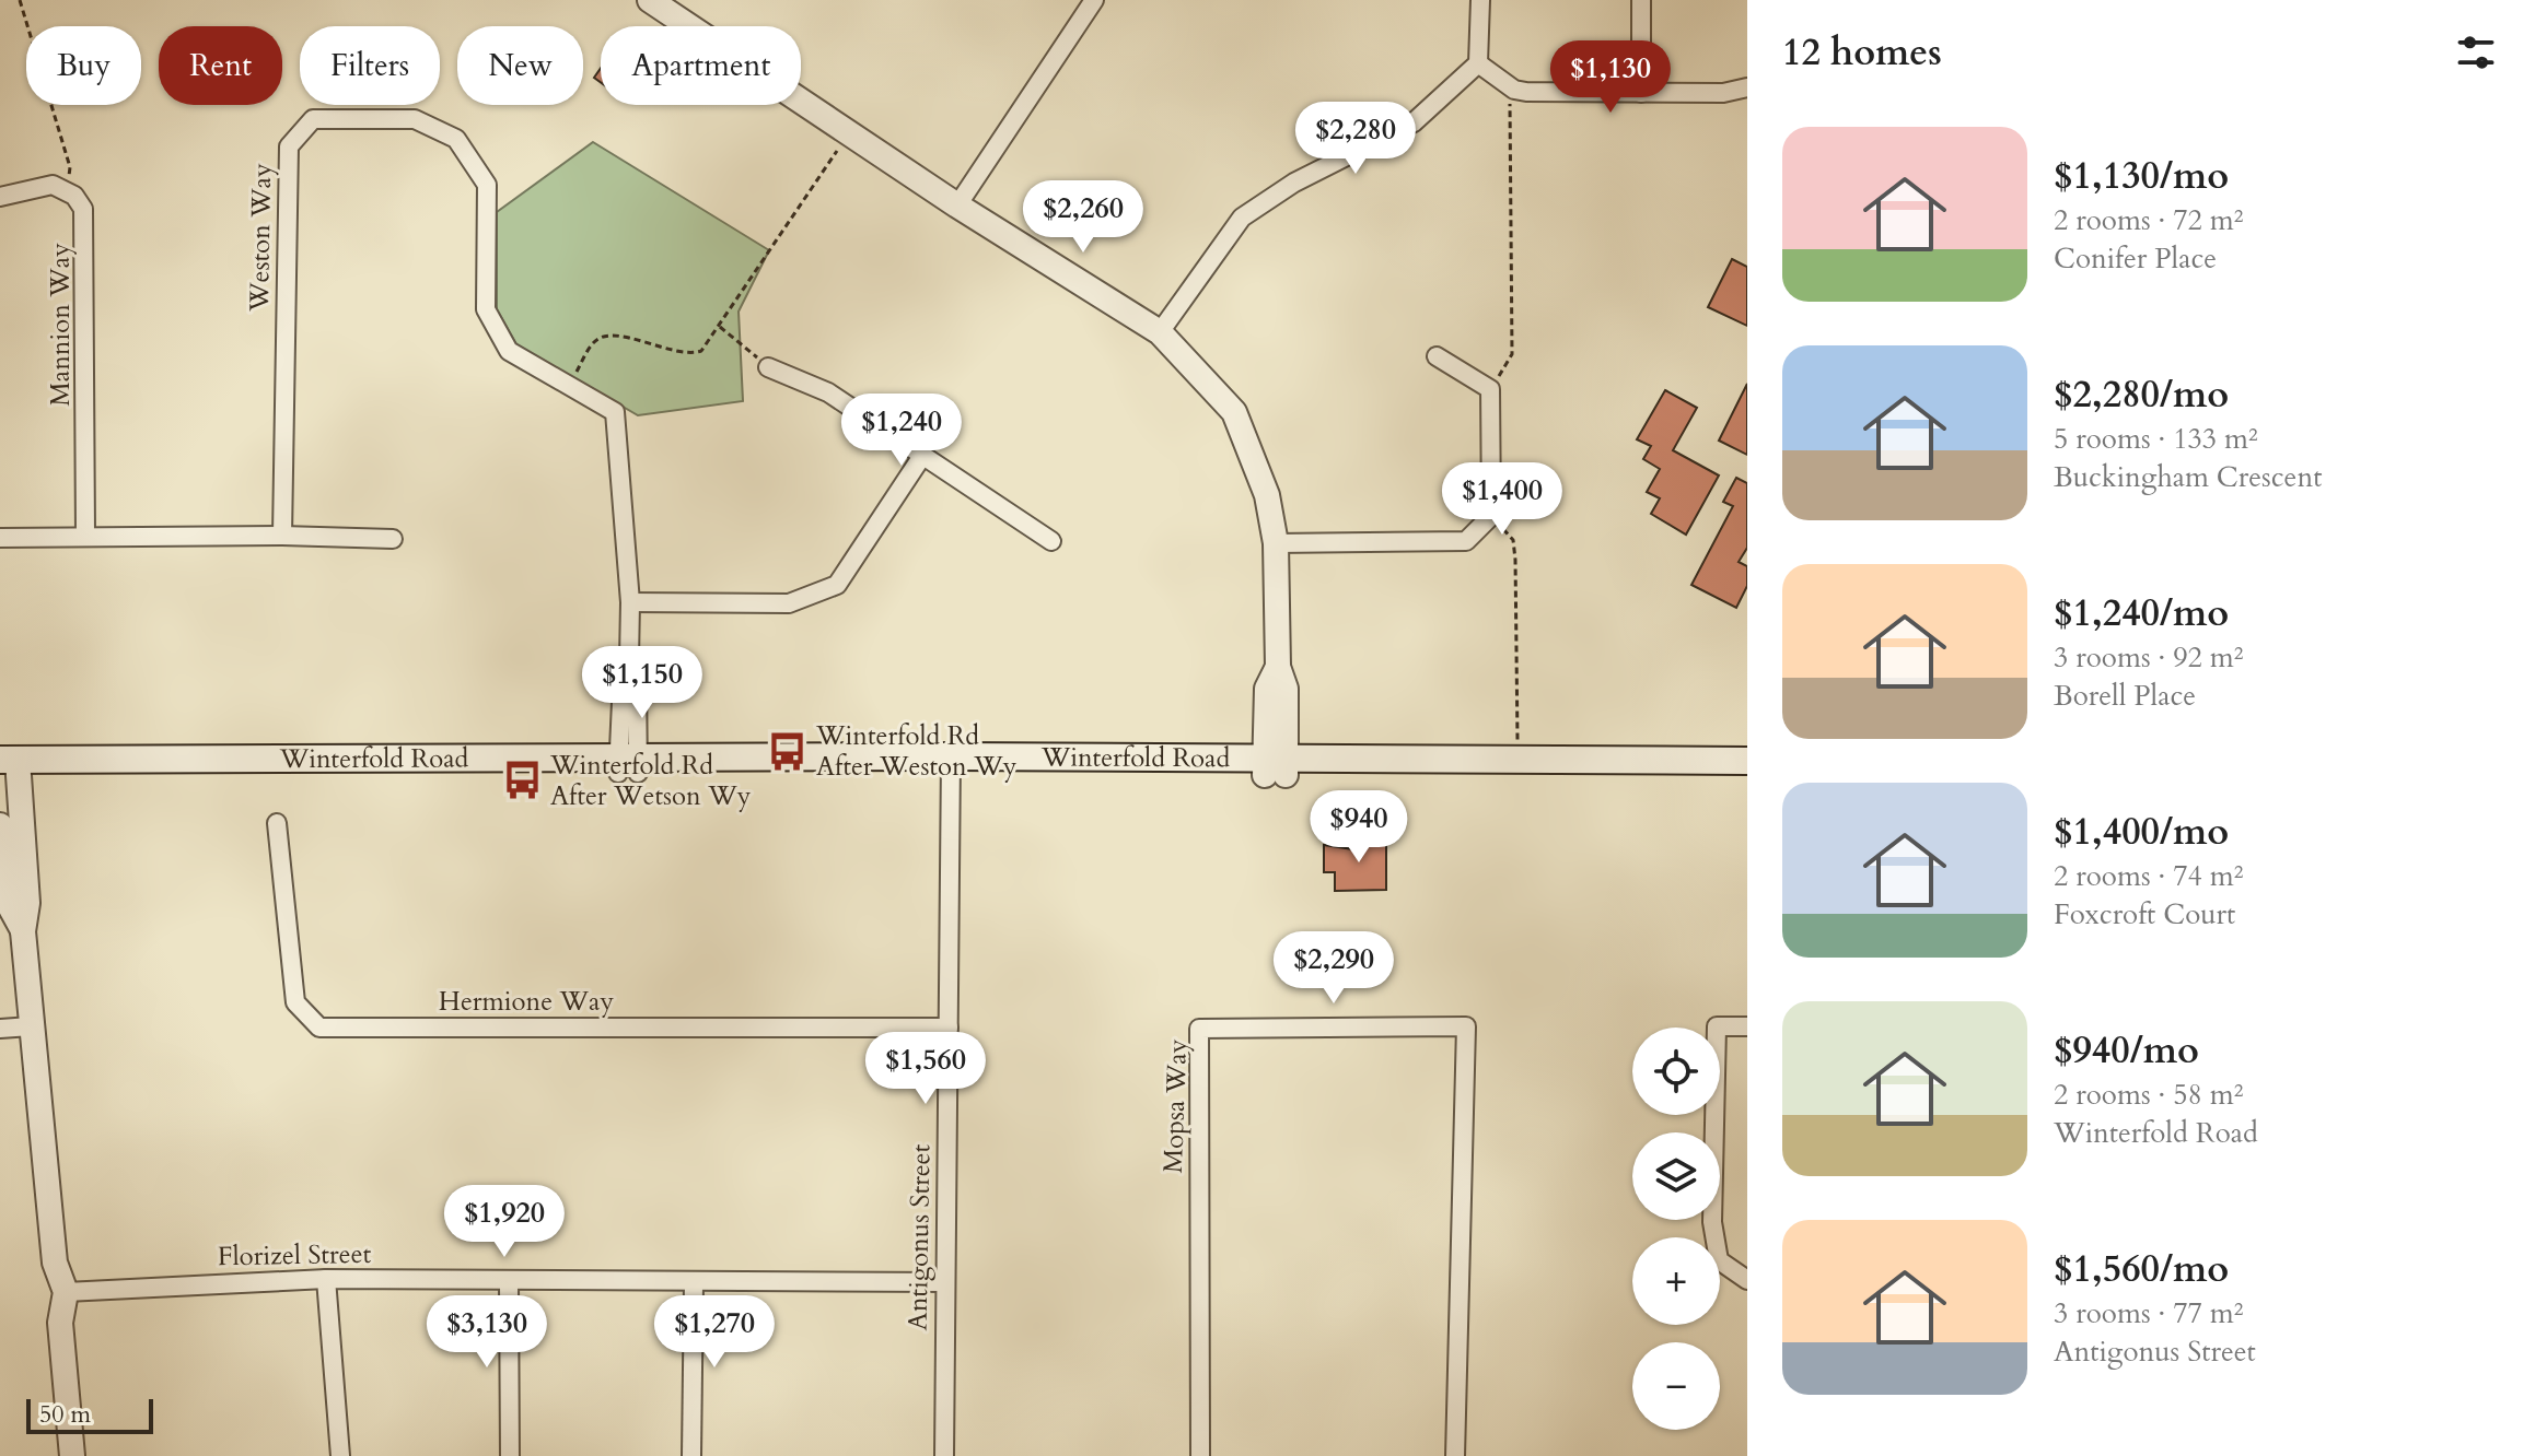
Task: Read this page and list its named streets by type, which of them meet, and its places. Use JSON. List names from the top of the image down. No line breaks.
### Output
{"streets":{"main road":["Winterfold Road"],"street":["Weston Way","Mannion Way","Hermione Way","Mopsa Way","Antigonus Street","Florizel Street"]},"crossings":[["Weston Way","Winterfold Road"],["Winterfold Road","Antigonus Street"],["Hermione Way","Antigonus Street"],["Antigonus Street","Florizel Street"]],"places":{"bus stop":["Winterfold Rd After Weston Wy","Winterfold Rd After Wetson Wy"]},"scale_bar":"50 m","page":{"heading":"12 homes","chip":["Buy","Rent","Filters","New","Apartment"],"price":["$1,130","$2,280","$2,260","$1,240","$1,400","$1,150","$940","$2,290","$1,560","$1,920","$3,130","$1,270"],"list":[{"name":"$1,130/mo","note":"2 rooms · 72 m² · Conifer Place"},{"name":"$2,280/mo","note":"5 rooms · 133 m² · Buckingham Crescent"},{"name":"$1,240/mo","note":"3 rooms · 92 m² · Borell Place"},{"name":"$1,400/mo","note":"2 rooms · 74 m² · Foxcroft Court"},{"name":"$940/mo","note":"2 rooms · 58 m² · Winterfold Road"},{"name":"$1,560/mo","note":"3 rooms · 77 m² · Antigonus Street"}],"map_buttons":["+","−"],"scale":"50 m"}}
